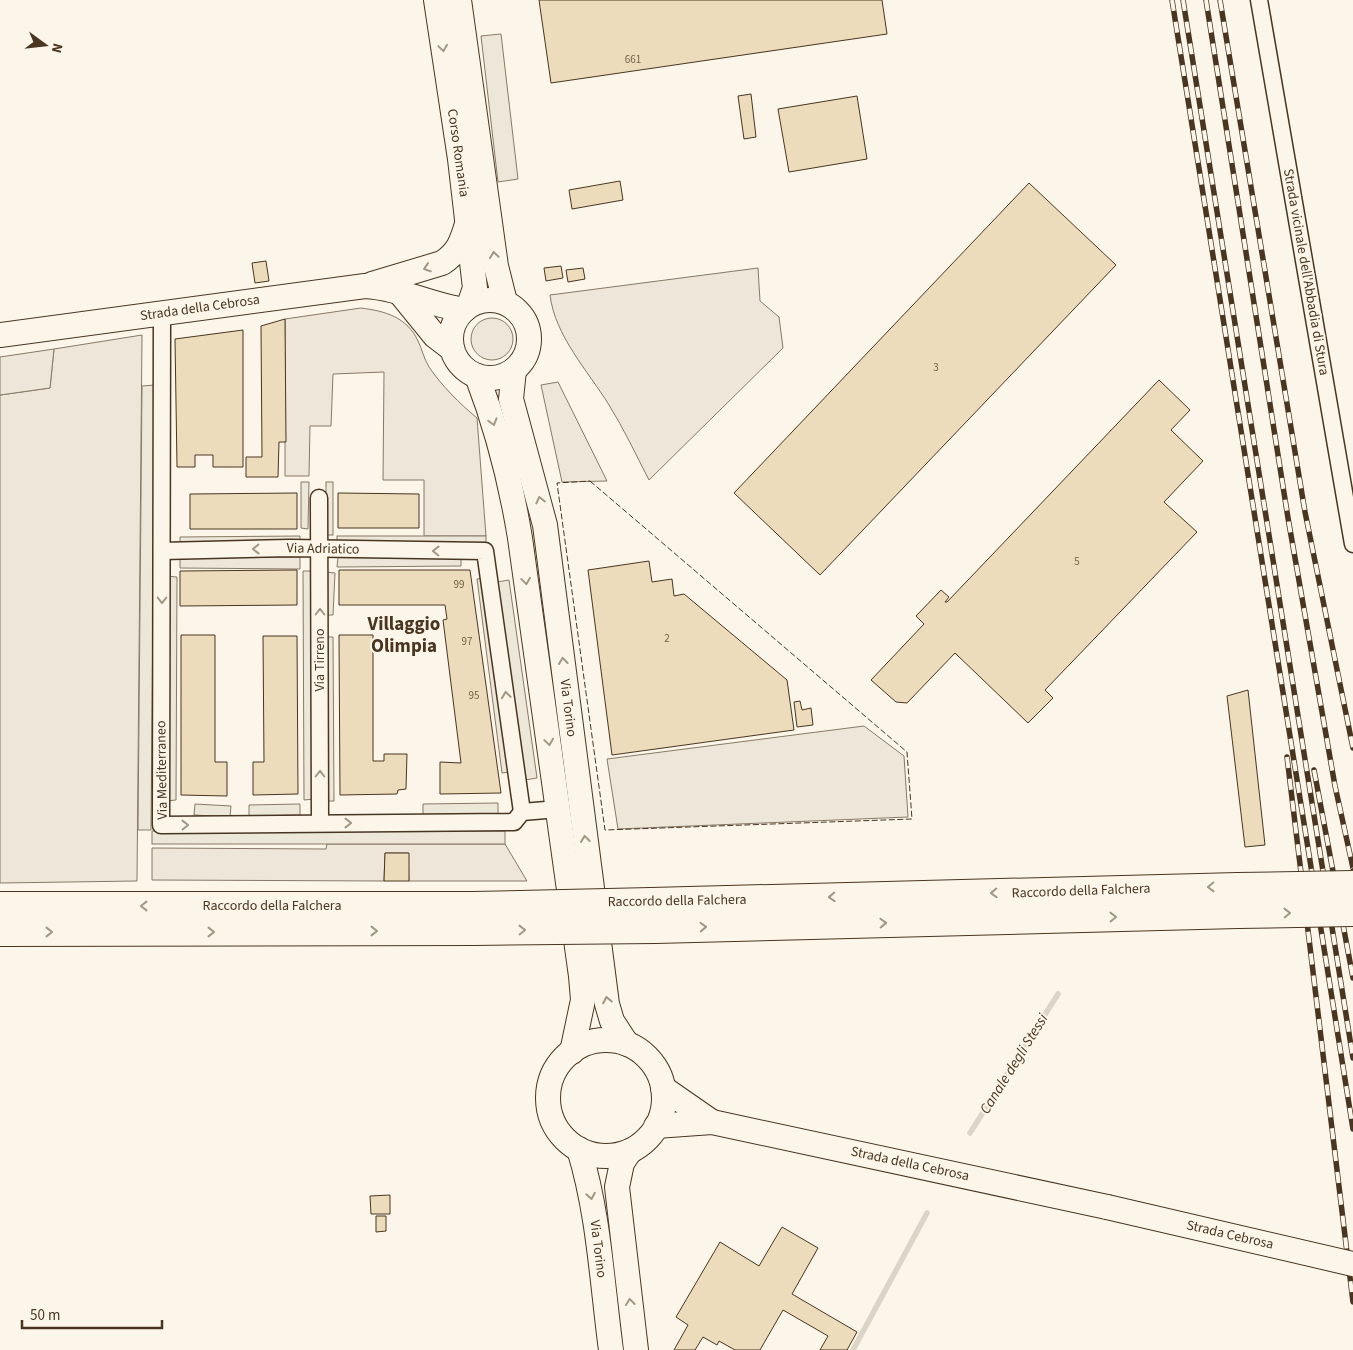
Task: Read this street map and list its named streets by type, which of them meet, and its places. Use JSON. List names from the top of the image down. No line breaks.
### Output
{"streets":{"highway":["Raccordo della Falchera"],"main road":["Corso Romania","Strada della Cebrosa","Via Torino","Strada Cebrosa"],"street":["Strada vicinale dell'Abbadia di Stura","Via Adriatico","Via Tirreno","Via Mediterraneo"]},"crossings":[["Corso Romania","Strada della Cebrosa"],["Corso Romania","Via Torino"],["Strada della Cebrosa","Via Torino"],["Strada della Cebrosa","Via Mediterraneo"],["Strada della Cebrosa","Strada Cebrosa"],["Via Adriatico","Via Tirreno"],["Via Adriatico","Via Mediterraneo"],["Via Tirreno","Via Mediterraneo"],["Via Torino","Via Mediterraneo"]],"one_way":["Via Tirreno"],"districts":["Villaggio Olimpia"],"water":["Canale degli Stessi"],"house_numbers":["661","3","5","99","2","97","95"],"scale_bar":"50 m","north":"right"}
